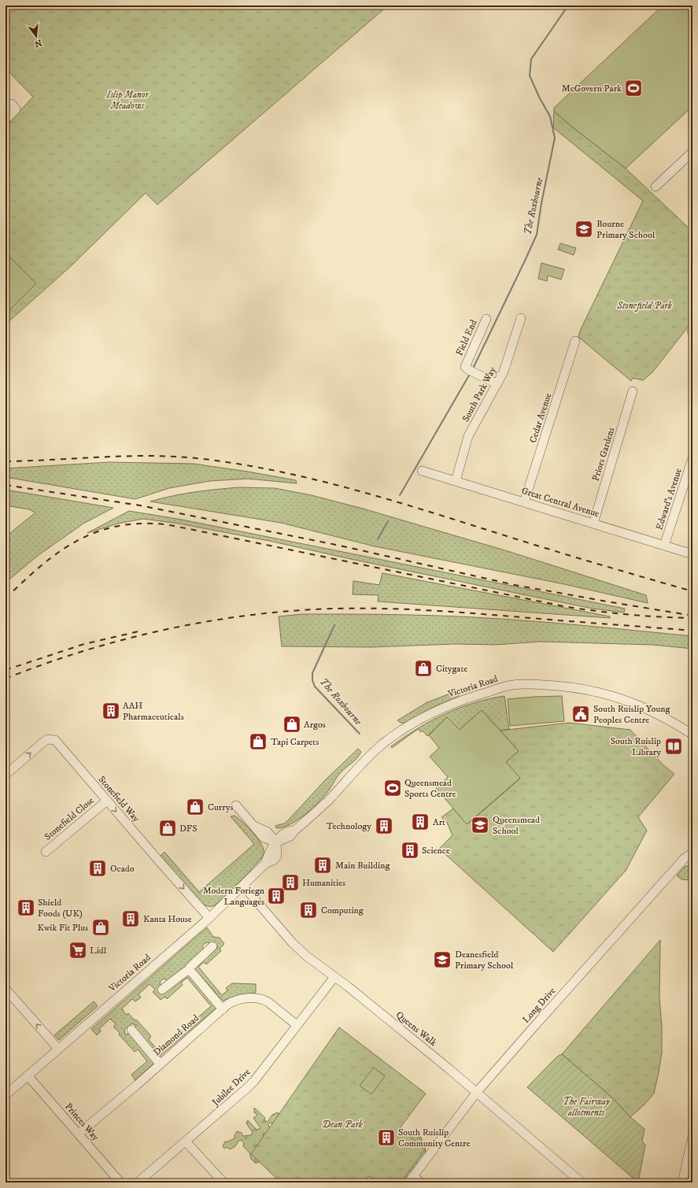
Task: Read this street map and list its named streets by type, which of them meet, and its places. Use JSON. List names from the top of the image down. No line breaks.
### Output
{"streets":{"street":["Field End","South Park Way","Cedar Avenue","Priors Gardens","Edward's Avenue","Great Central Avenue","Victoria Road","Stonefield Way","Stonefield Close","Long Drive","Queens Walk","Diamond Road","Jubilee Drive","Princes Way"]},"crossings":[["Field End","South Park Way"],["South Park Way","Great Central Avenue"],["Cedar Avenue","Great Central Avenue"],["Priors Gardens","Great Central Avenue"],["Edward's Avenue","Great Central Avenue"],["Victoria Road","Stonefield Way"],["Victoria Road","Queens Walk"],["Victoria Road","Princes Way"],["Stonefield Way","Stonefield Close"],["Long Drive","Queens Walk"],["Queens Walk","Jubilee Drive"],["Diamond Road","Jubilee Drive"],["Diamond Road","Princes Way"]],"one_way":["Stonefield Way"],"water":["The Roxbourne"],"parks":["Islip Manor Meadows","Stonefield Park","The Fairway allotments","Dean Park"],"places":{"sports":["McGovern Park","Queensmead Sports Centre"],"school or university":["Bourne Primary School","Queensmead School","Deanesfield Primary School"],"shop":["Citygate","Argos","Tapi Carpets","Currys","DFS","Kwik Fit Plus"],"building":["AAH Pharmaceuticals","Art","Technology","Science","Main Building","Ocado","Humanities","Modern Foriegn Languages","Shield Foods (UK)","Computing","Kanta House","South Ruislip Community Centre"],"public building":["South Ruislip Young Peoples Centre"],"library":["South Ruislip Library"],"supermarket":["Lidl"]},"north":"bottom"}
